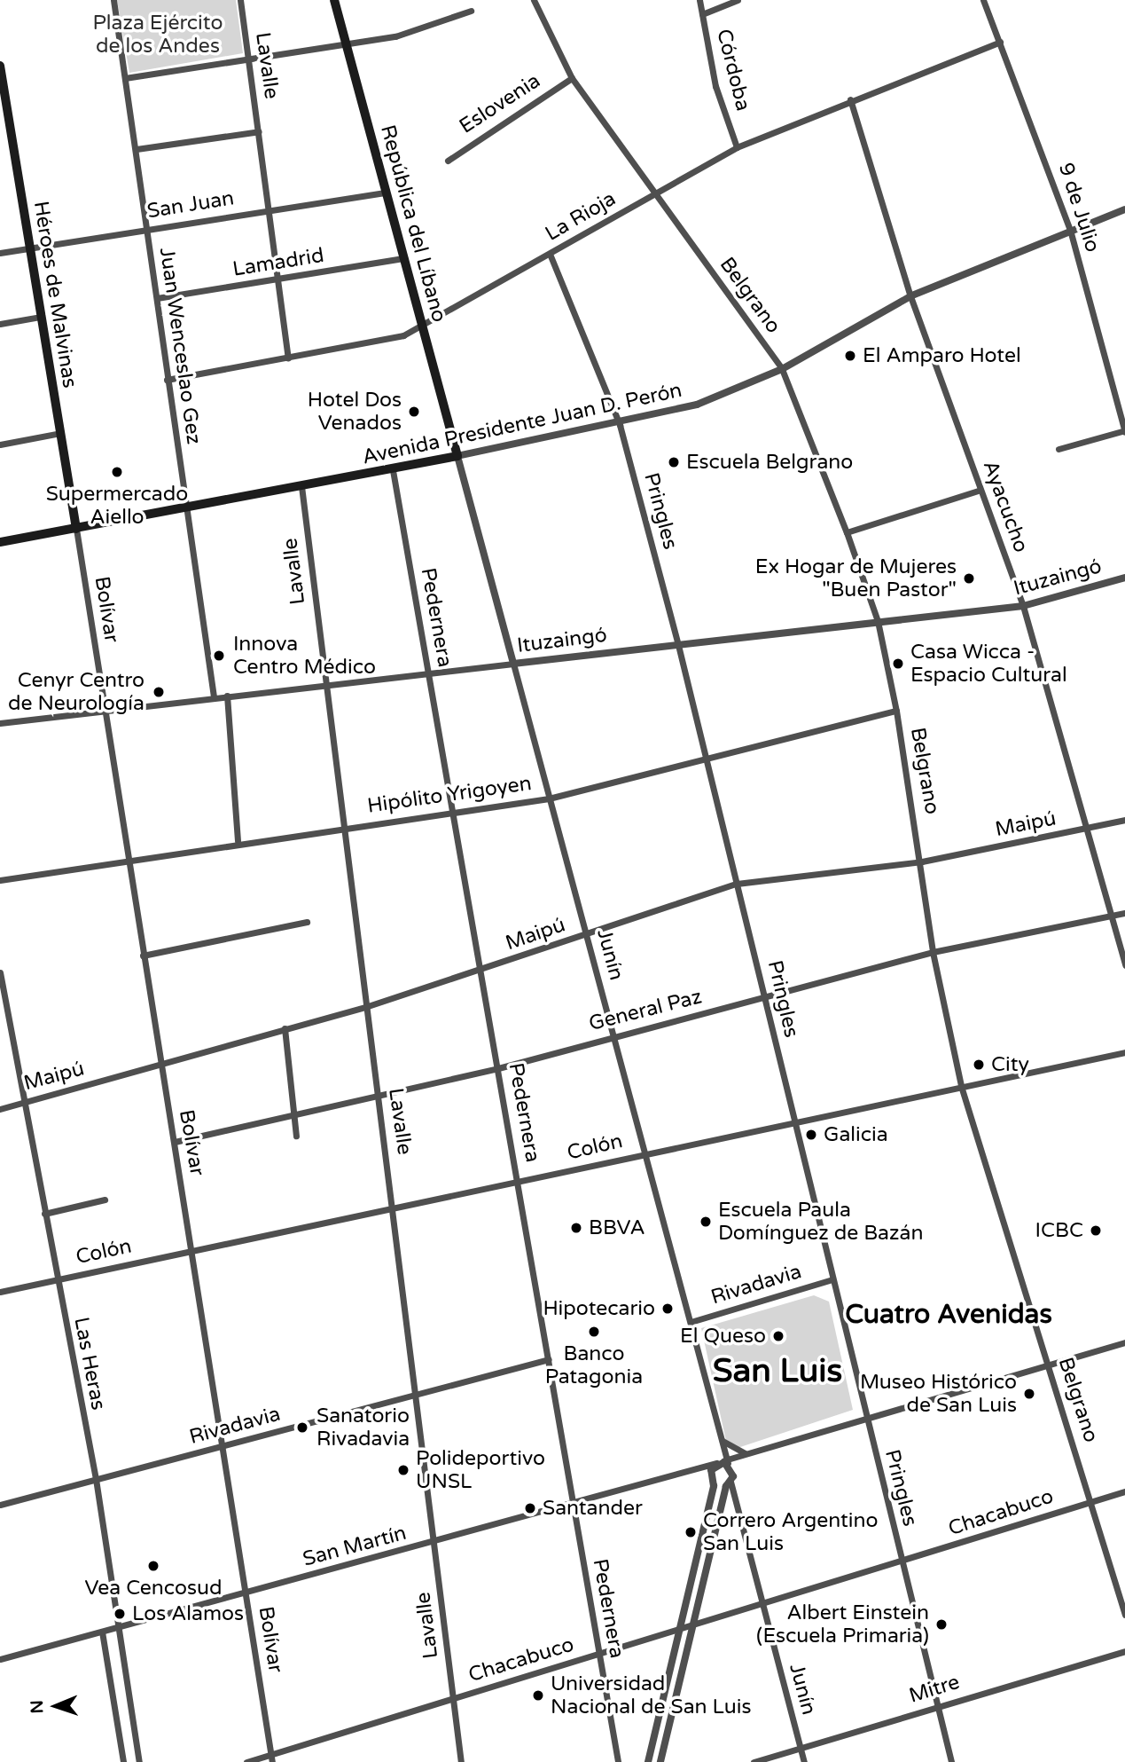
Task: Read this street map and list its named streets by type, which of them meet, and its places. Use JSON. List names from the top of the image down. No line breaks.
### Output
{"streets":{"main road":["República del Líbano","Héroes de Malvinas","Avenida Presidente Juan D. Perón"],"street":["Lavalle","Córdoba","Eslovenia","San Juan","9 de Julio","La Rioja","Lamadrid","Belgrano","Juan Wenceslao Gez","Ayacucho","Pringles","Ituzaingó","Bolívar","Pedernera","Hipólito Yrigoyen","Maipú","Junín","General Paz","Colón","Rivadavia","Las Heras","Chacabuco","San Martín","Mitre"]},"crossings":[["Lavalle","San Juan"],["Lavalle","La Rioja"],["Lavalle","Lamadrid"],["Lavalle","Avenida Presidente Juan D. Perón"],["Lavalle","Ituzaingó"],["Lavalle","Hipólito Yrigoyen"],["Lavalle","Maipú"],["Lavalle","General Paz"],["Lavalle","Colón"],["Lavalle","Rivadavia"],["Lavalle","Chacabuco"],["Lavalle","San Martín"],["Córdoba","La Rioja"],["Eslovenia","Belgrano"],["San Juan","República del Líbano"],["San Juan","Héroes de Malvinas"],["San Juan","Juan Wenceslao Gez"],["9 de Julio","La Rioja"],["9 de Julio","Avenida Presidente Juan D. Perón"],["La Rioja","República del Líbano"],["La Rioja","Belgrano"],["La Rioja","Juan Wenceslao Gez"],["La Rioja","Ayacucho"],["La Rioja","Pringles"],["República del Líbano","Lamadrid"],["República del Líbano","Avenida Presidente Juan D. Perón"],["República del Líbano","Junín"],["Lamadrid","Juan Wenceslao Gez"],["Héroes de Malvinas","Avenida Presidente Juan D. Perón"],["Héroes de Malvinas","Bolívar"],["Belgrano","Avenida Presidente Juan D. Perón"],["Belgrano","Ituzaingó"],["Belgrano","Hipólito Yrigoyen"],["Belgrano","Maipú"],["Belgrano","General Paz"],["Belgrano","Colón"],["Belgrano","Chacabuco"],["Belgrano","San Martín"],["Juan Wenceslao Gez","Avenida Presidente Juan D. Perón"],["Juan Wenceslao Gez","Ituzaingó"],["Avenida Presidente Juan D. Perón","Ayacucho"],["Avenida Presidente Juan D. Perón","Pringles"],["Avenida Presidente Juan D. Perón","Bolívar"],["Avenida Presidente Juan D. Perón","Pedernera"],["Avenida Presidente Juan D. Perón","Junín"],["Ayacucho","Ituzaingó"],["Ayacucho","Maipú"],["Ayacucho","General Paz"],["Pringles","Ituzaingó"],["Pringles","Hipólito Yrigoyen"],["Pringles","Maipú"],["Pringles","General Paz"],["Pringles","Colón"],["Pringles","Rivadavia"],["Pringles","Chacabuco"],["Pringles","San Martín"],["Pringles","Mitre"],["Ituzaingó","Bolívar"],["Ituzaingó","Pedernera"],["Ituzaingó","Junín"],["Bolívar","Hipólito Yrigoyen"],["Bolívar","Maipú"],["Bolívar","General Paz"],["Bolívar","Colón"],["Bolívar","Rivadavia"],["Bolívar","Chacabuco"],["Bolívar","San Martín"],["Pedernera","Hipólito Yrigoyen"],["Pedernera","Maipú"],["Pedernera","General Paz"],["Pedernera","Colón"],["Pedernera","Rivadavia"],["Pedernera","Chacabuco"],["Pedernera","San Martín"],["Hipólito Yrigoyen","Junín"],["Maipú","Junín"],["Maipú","Las Heras"],["Junín","General Paz"],["Junín","Colón"],["Junín","Rivadavia"],["Junín","Chacabuco"],["Junín","San Martín"],["Junín","Mitre"],["Colón","Las Heras"],["Rivadavia","Las Heras"],["Las Heras","San Martín"]],"districts":["Cuatro Avenidas","San Luis"],"parks":["Plaza Ejército de los Andes"],"places":["El Amparo Hotel","Hotel Dos Venados","Escuela Belgrano","Supermercado Aiello","Ex Hogar de Mujeres \"Buen Pastor\"","Innova Centro Médico","Casa Wicca - Espacio Cultural","Cenyr Centro de Neurología","City","Galicia","Escuela Paula Domínguez de Bazán","BBVA","ICBC","Hipotecario","Banco Patagonia","El Queso","Museo Histórico de San Luis","Sanatorio Rivadavia","Polideportivo UNSL","Santander","Correro Argentino San Luis","Vea Cencosud","Los Alamos","Albert Einstein (Escuela Primaria)","Universidad Nacional de San Luis"],"north":"left"}
